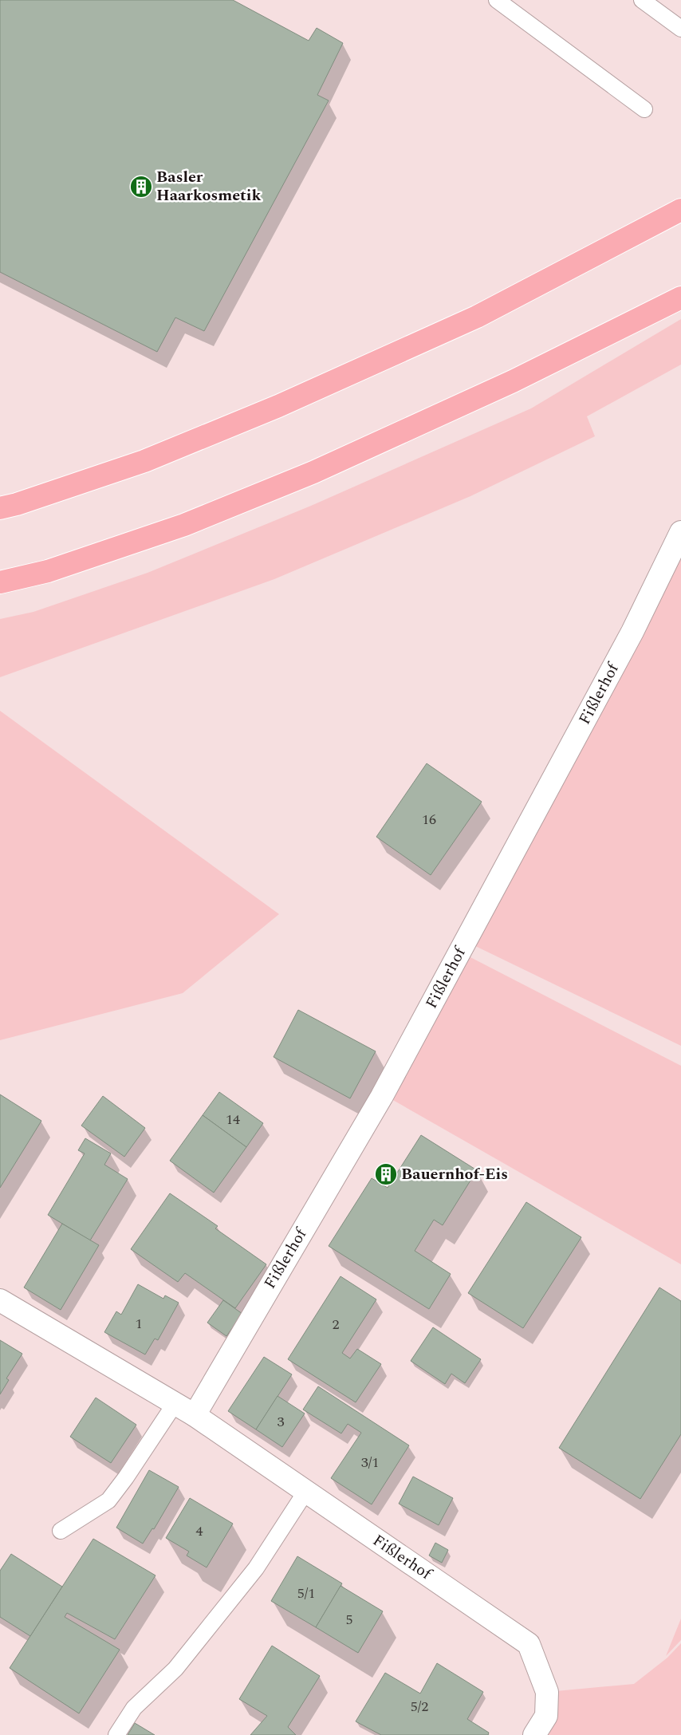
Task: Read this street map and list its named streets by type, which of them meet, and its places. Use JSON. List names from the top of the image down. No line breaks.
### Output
{"streets":{"street":["Fißlerhof"]},"places":{"building":["Basler Haarkosmetik","Bauernhof-Eis"]},"house_numbers":["16","14","1","2","3","3/1","4","5/1","5","5/2"]}
